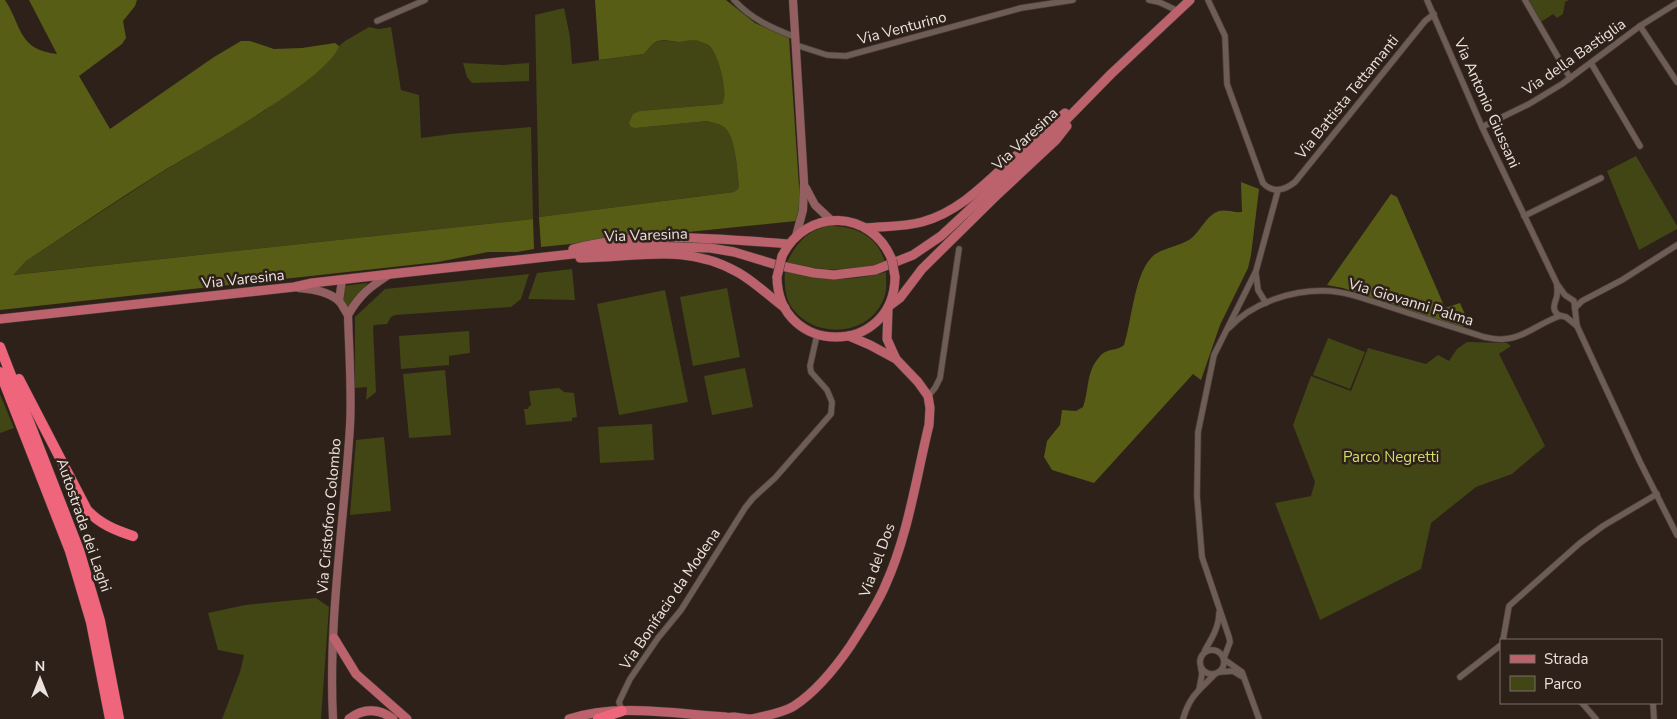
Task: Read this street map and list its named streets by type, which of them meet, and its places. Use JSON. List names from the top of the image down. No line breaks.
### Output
{"streets":{"highway":["Autostrada dei Laghi"],"main road":["Via Varesina","Via del Dos"],"street":["Via Venturino","Via della Bastiglia","Via Battista Tettamanti","Via Antonio Giussani","Via Giovanni Palma","Via Cristoforo Colombo","Via Bonifacio da Modena"]},"crossings":[["Via della Bastiglia","Via Antonio Giussani"],["Via Battista Tettamanti","Via Antonio Giussani"],["Via Antonio Giussani","Via Giovanni Palma"]],"parks":["Parco Negretti"],"legend":["Strada","Parco"],"north":"top"}
